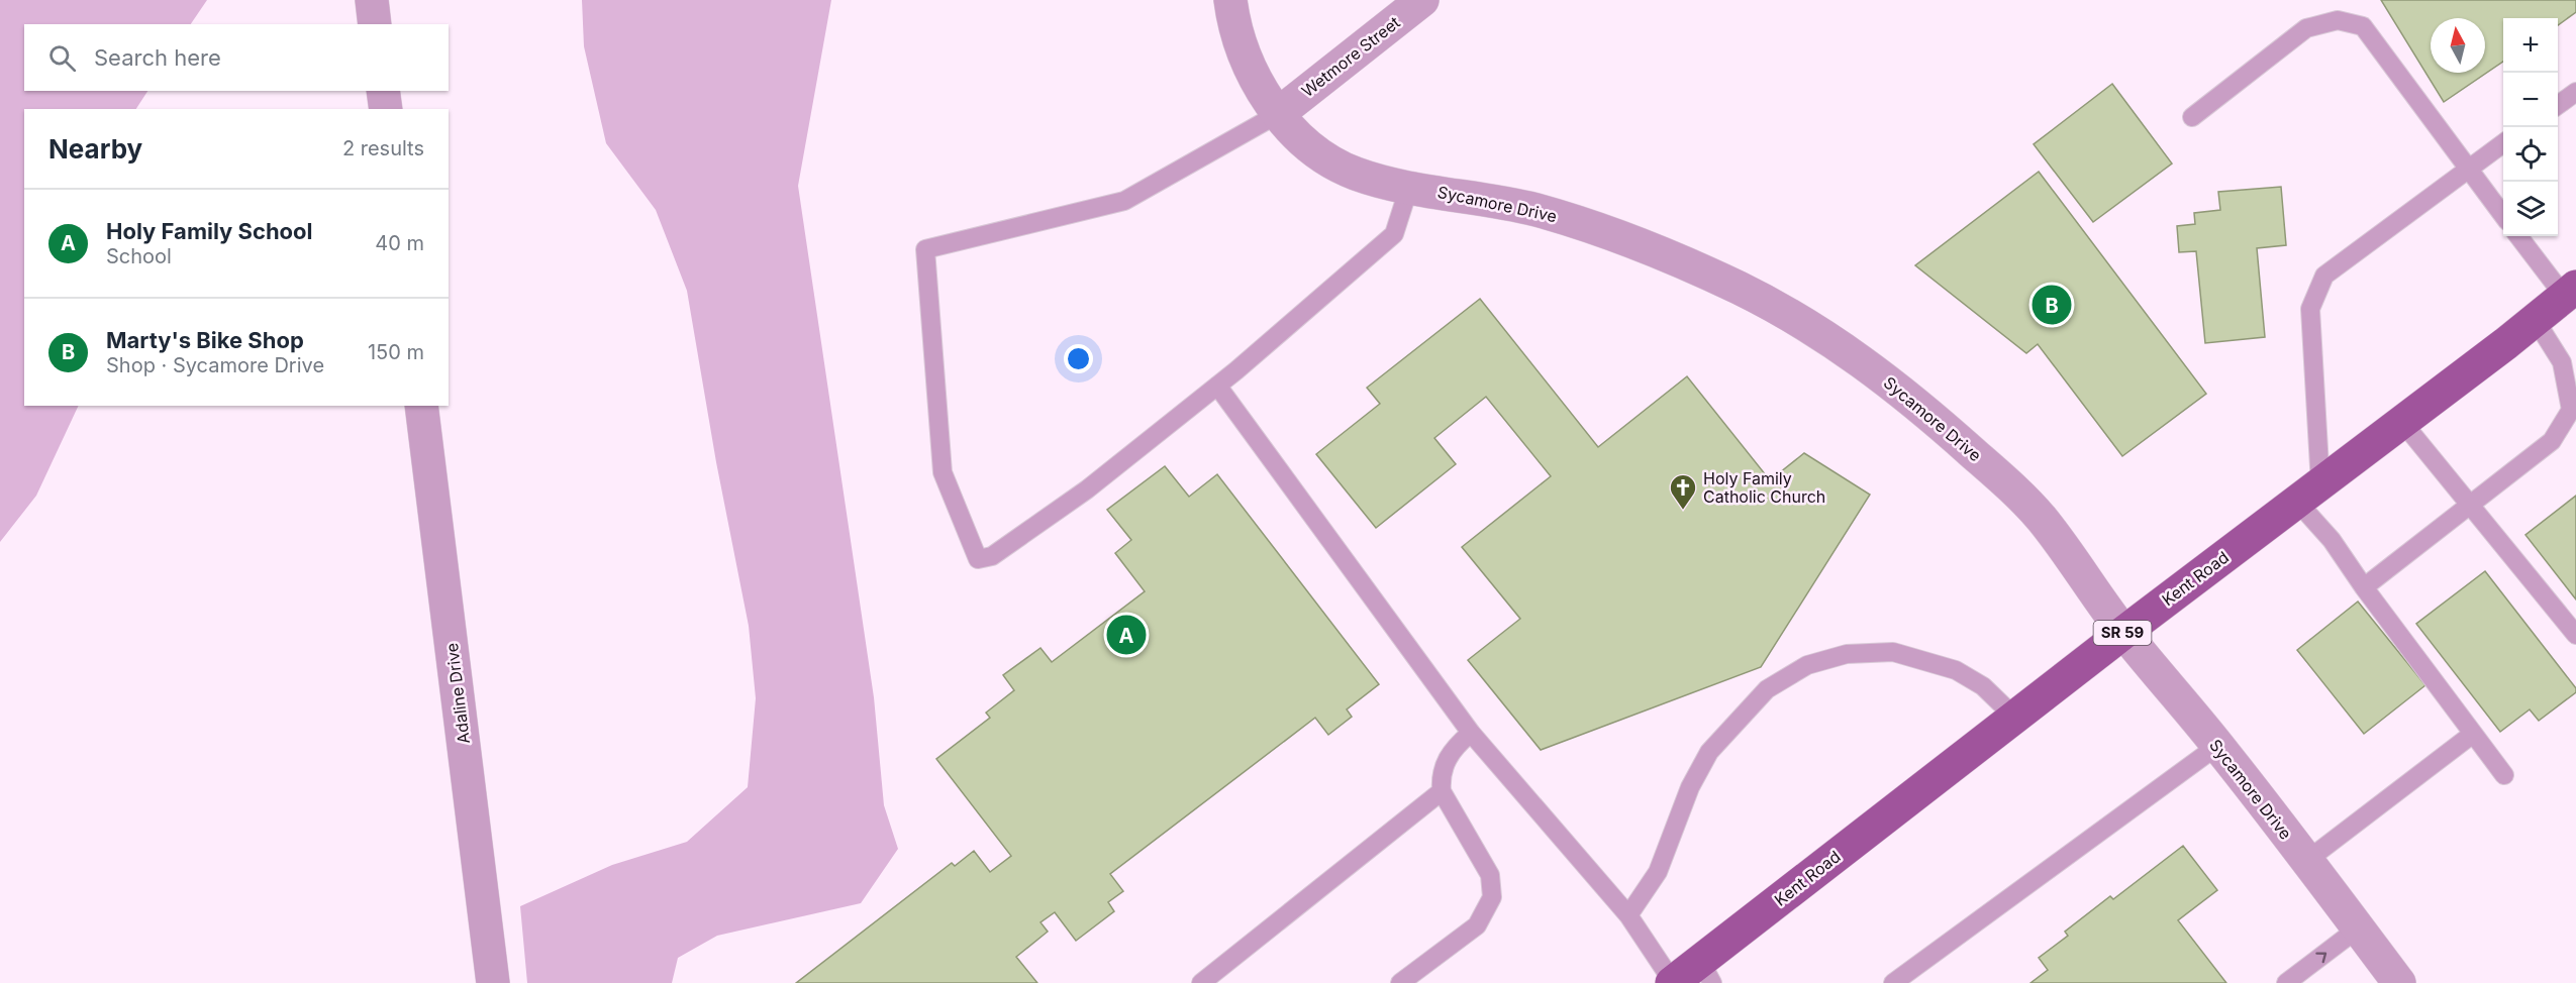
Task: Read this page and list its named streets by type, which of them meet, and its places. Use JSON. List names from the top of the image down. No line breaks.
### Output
{"streets":{"main road":["Kent Road","SR 59"],"street":["Wetmore Street","Sycamore Drive","Adaline Drive"]},"crossings":[["Wetmore Street","Sycamore Drive"],["Sycamore Drive","Kent Road"]],"places":{"church":["Holy Family Catholic Church"]},"north":"top","page":{"map_buttons":["+","−"],"search":"Search here","heading":["Nearby","2 results"],"list":[{"mark":"A","name":"Holy Family School","note":"School","value":"40 m"},{"mark":"B","name":"Marty's Bike Shop","note":"Shop · Sycamore Drive","value":"150 m"}],"pins":["B","A"]}}
